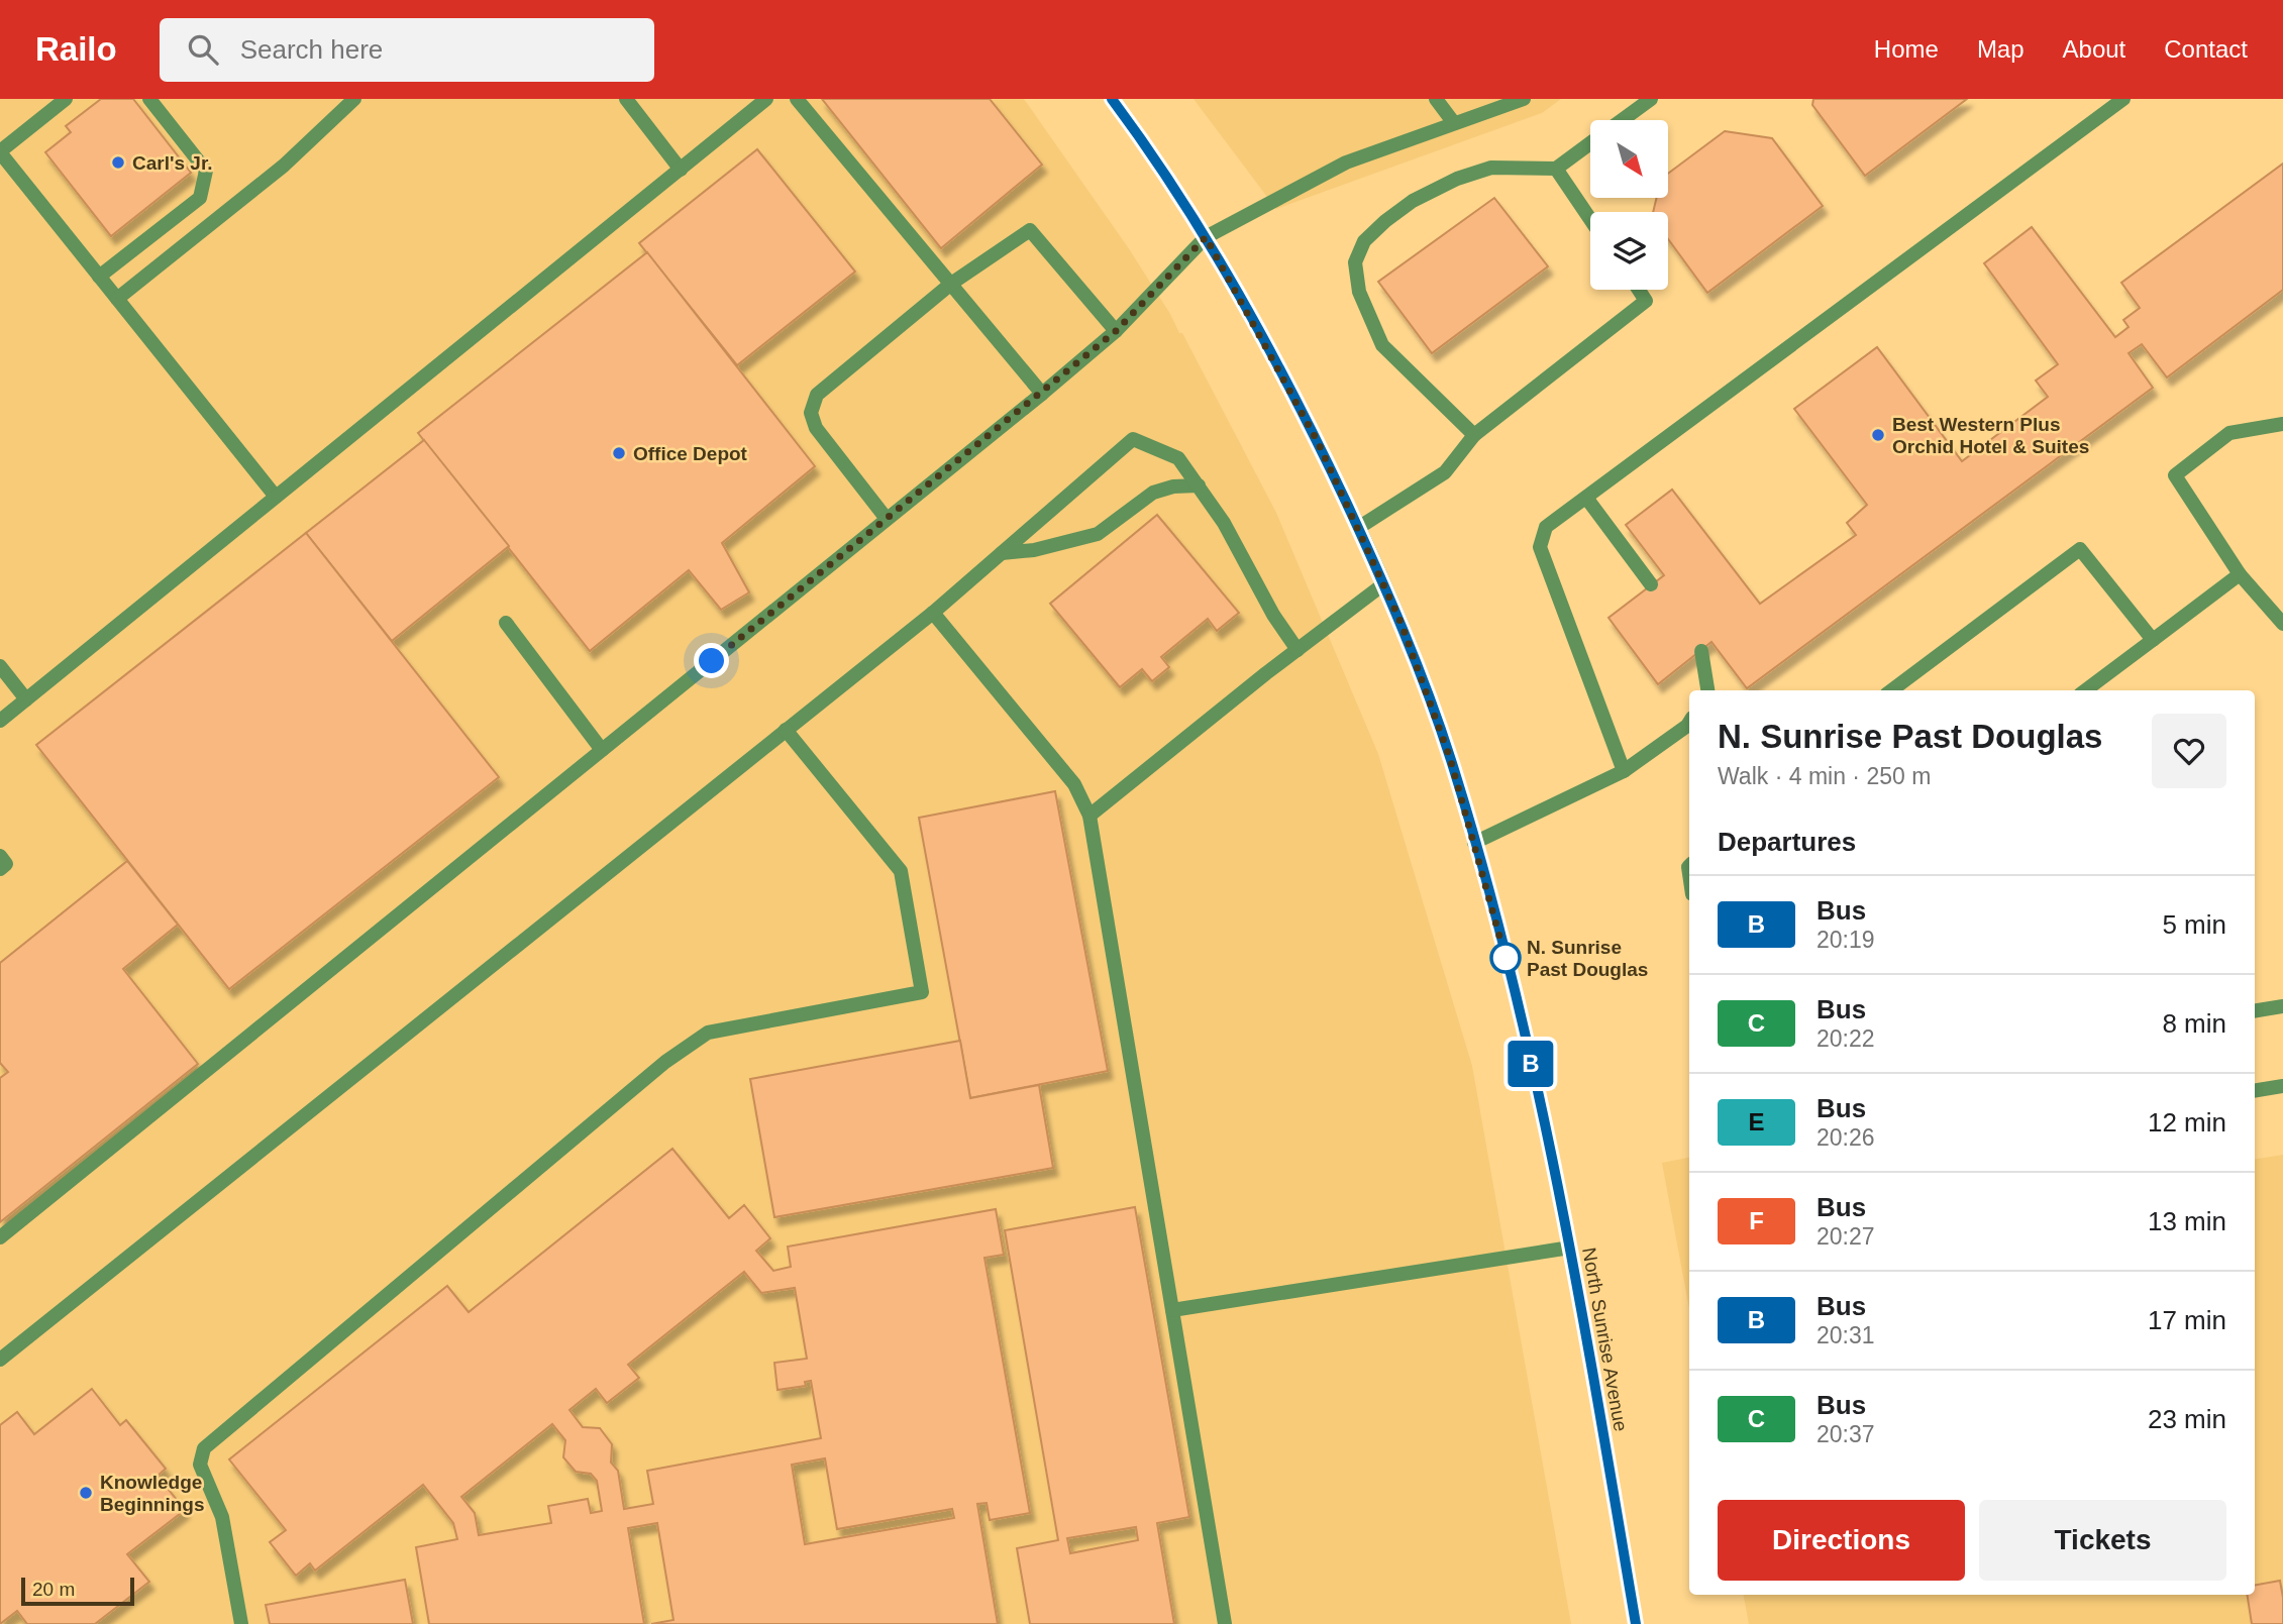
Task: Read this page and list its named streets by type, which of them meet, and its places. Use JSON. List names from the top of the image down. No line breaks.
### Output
{"streets":{"main road":["North Sunrise Avenue"]},"places":["Carl's Jr.","Best Western Plus Orchid Hotel & Suites","Office Depot","N. Sunrise Past Douglas","Knowledge Beginnings"],"lines":["bus line B"],"scale_bar":"20 m","north":"bottom right","page":{"header":"Railo","search":"Search here","nav":["Home","Map","About","Contact"],"on_map":"B","heading":[["N. Sunrise Past Douglas","Walk · 4 min · 250 m"],"Departures"],"list":[{"mark":"B","name":"Bus","note":"20:19","value":"5 min"},{"mark":"C","name":"Bus","note":"20:22","value":"8 min"},{"mark":"E","name":"Bus","note":"20:26","value":"12 min"},{"mark":"F","name":"Bus","note":"20:27","value":"13 min"},{"mark":"B","name":"Bus","note":"20:31","value":"17 min"},{"mark":"C","name":"Bus","note":"20:37","value":"23 min"}],"buttons":["Directions","Tickets"],"scale":"20 m"}}
